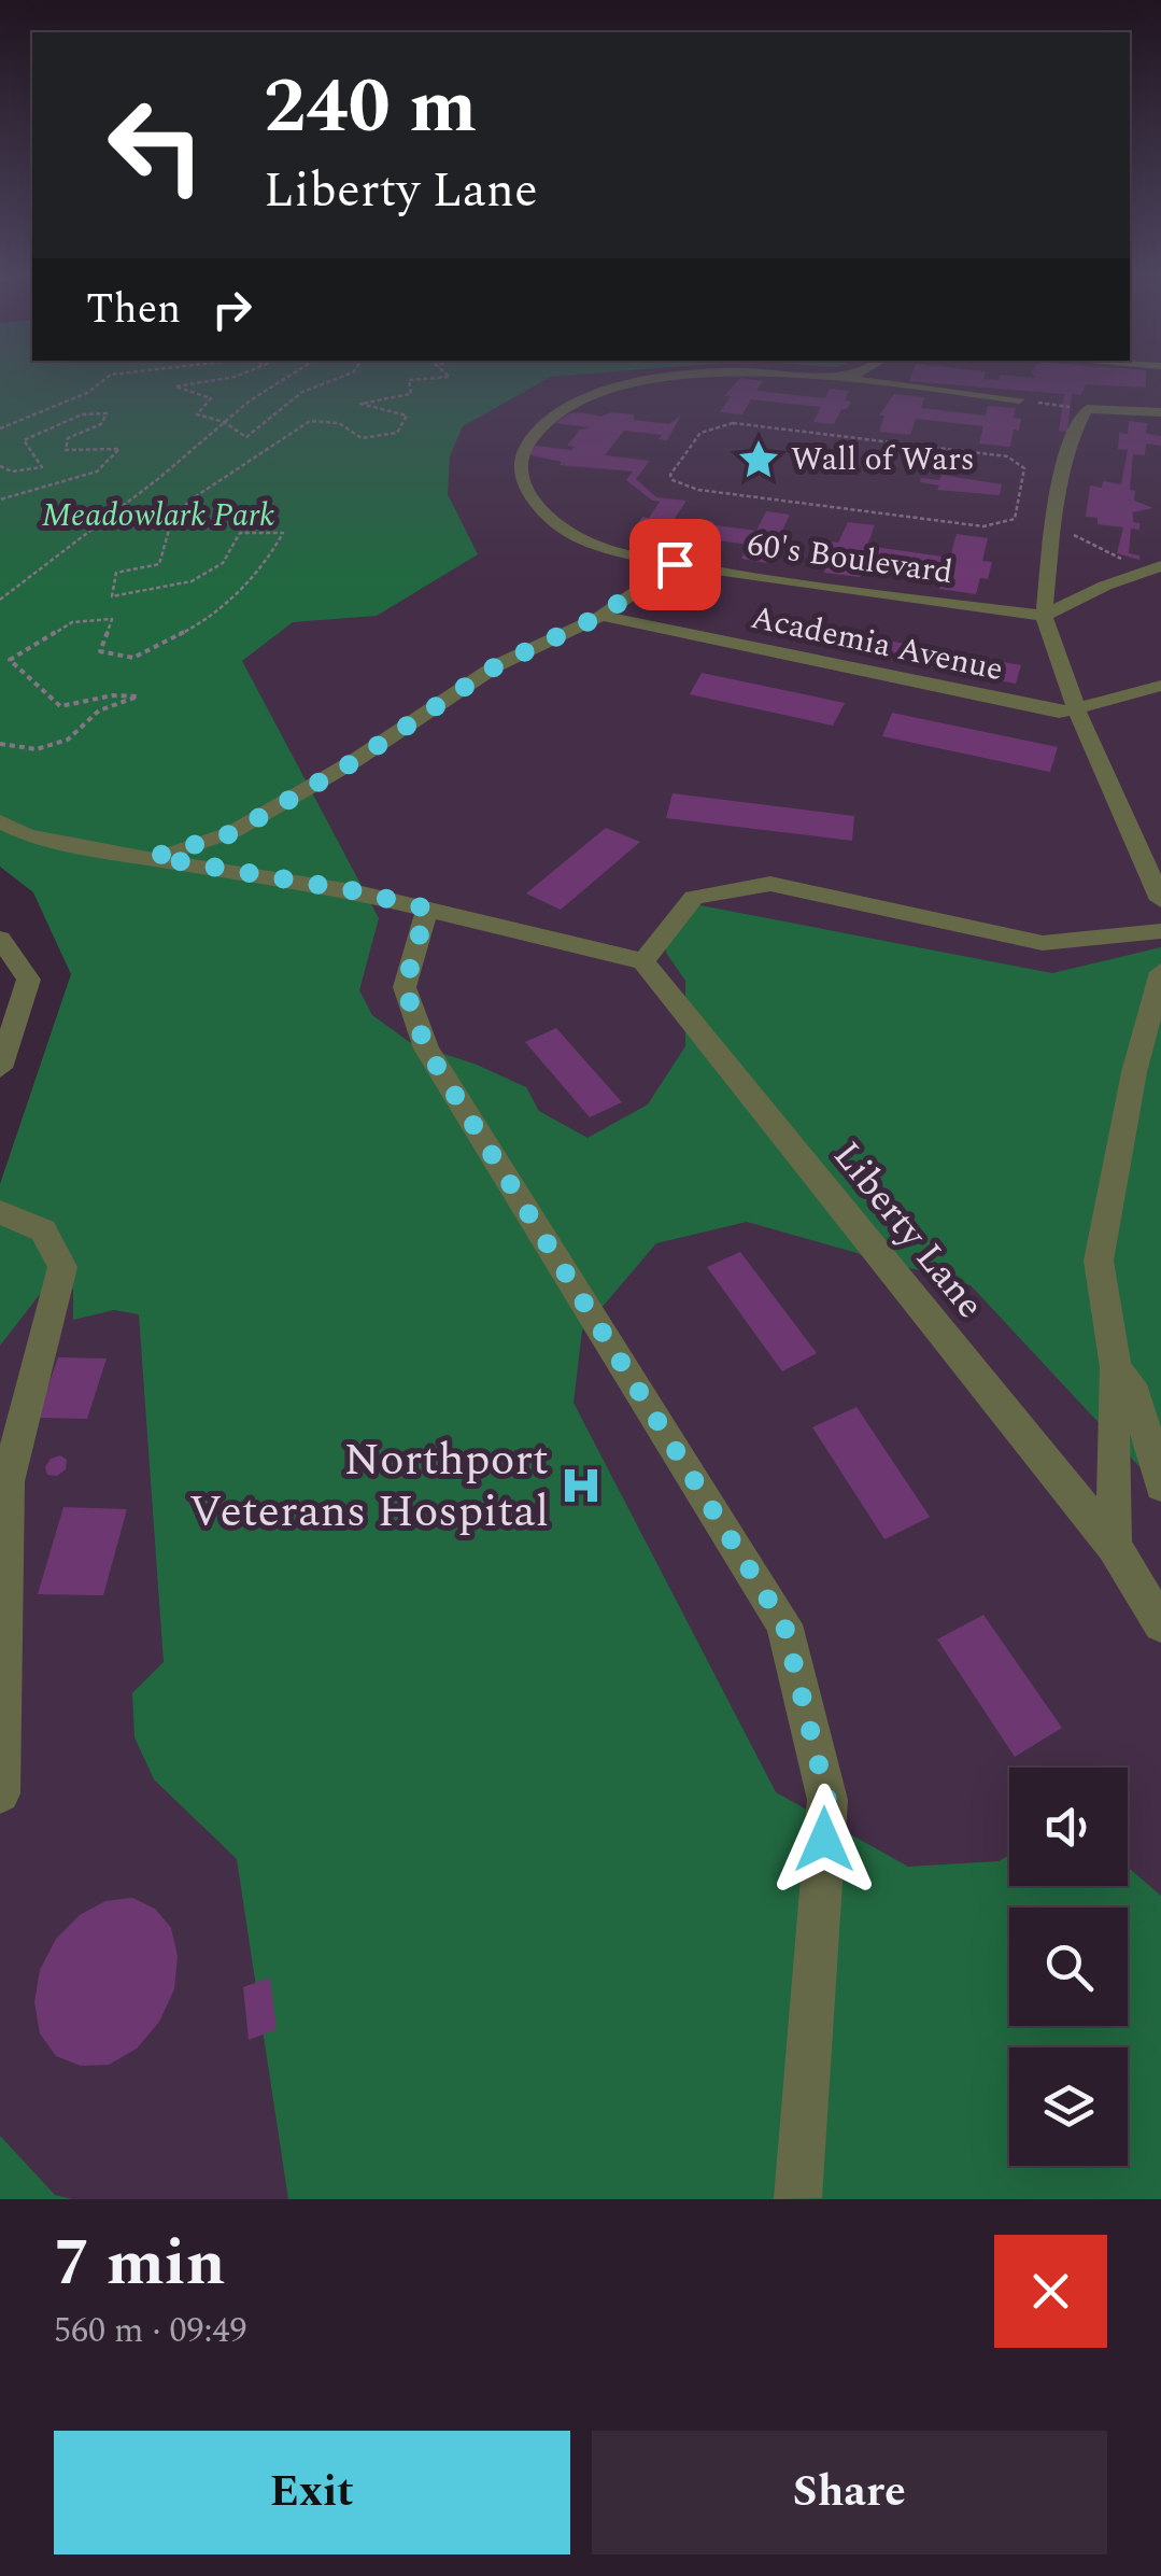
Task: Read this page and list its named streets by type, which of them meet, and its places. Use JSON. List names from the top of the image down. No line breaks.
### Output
{"streets":{"street":["60's Boulevard","Academia Avenue","Liberty Lane"]},"parks":["Meadowlark Park"],"places":{"place":["Wall of Wars"],"hospital":["Northport Veterans Hospital"]},"page":{"turn":["240 m","Liberty Lane"],"then":"Then","heading":["7 min","560 m · 09:49"],"buttons":["Exit","Share"]}}
